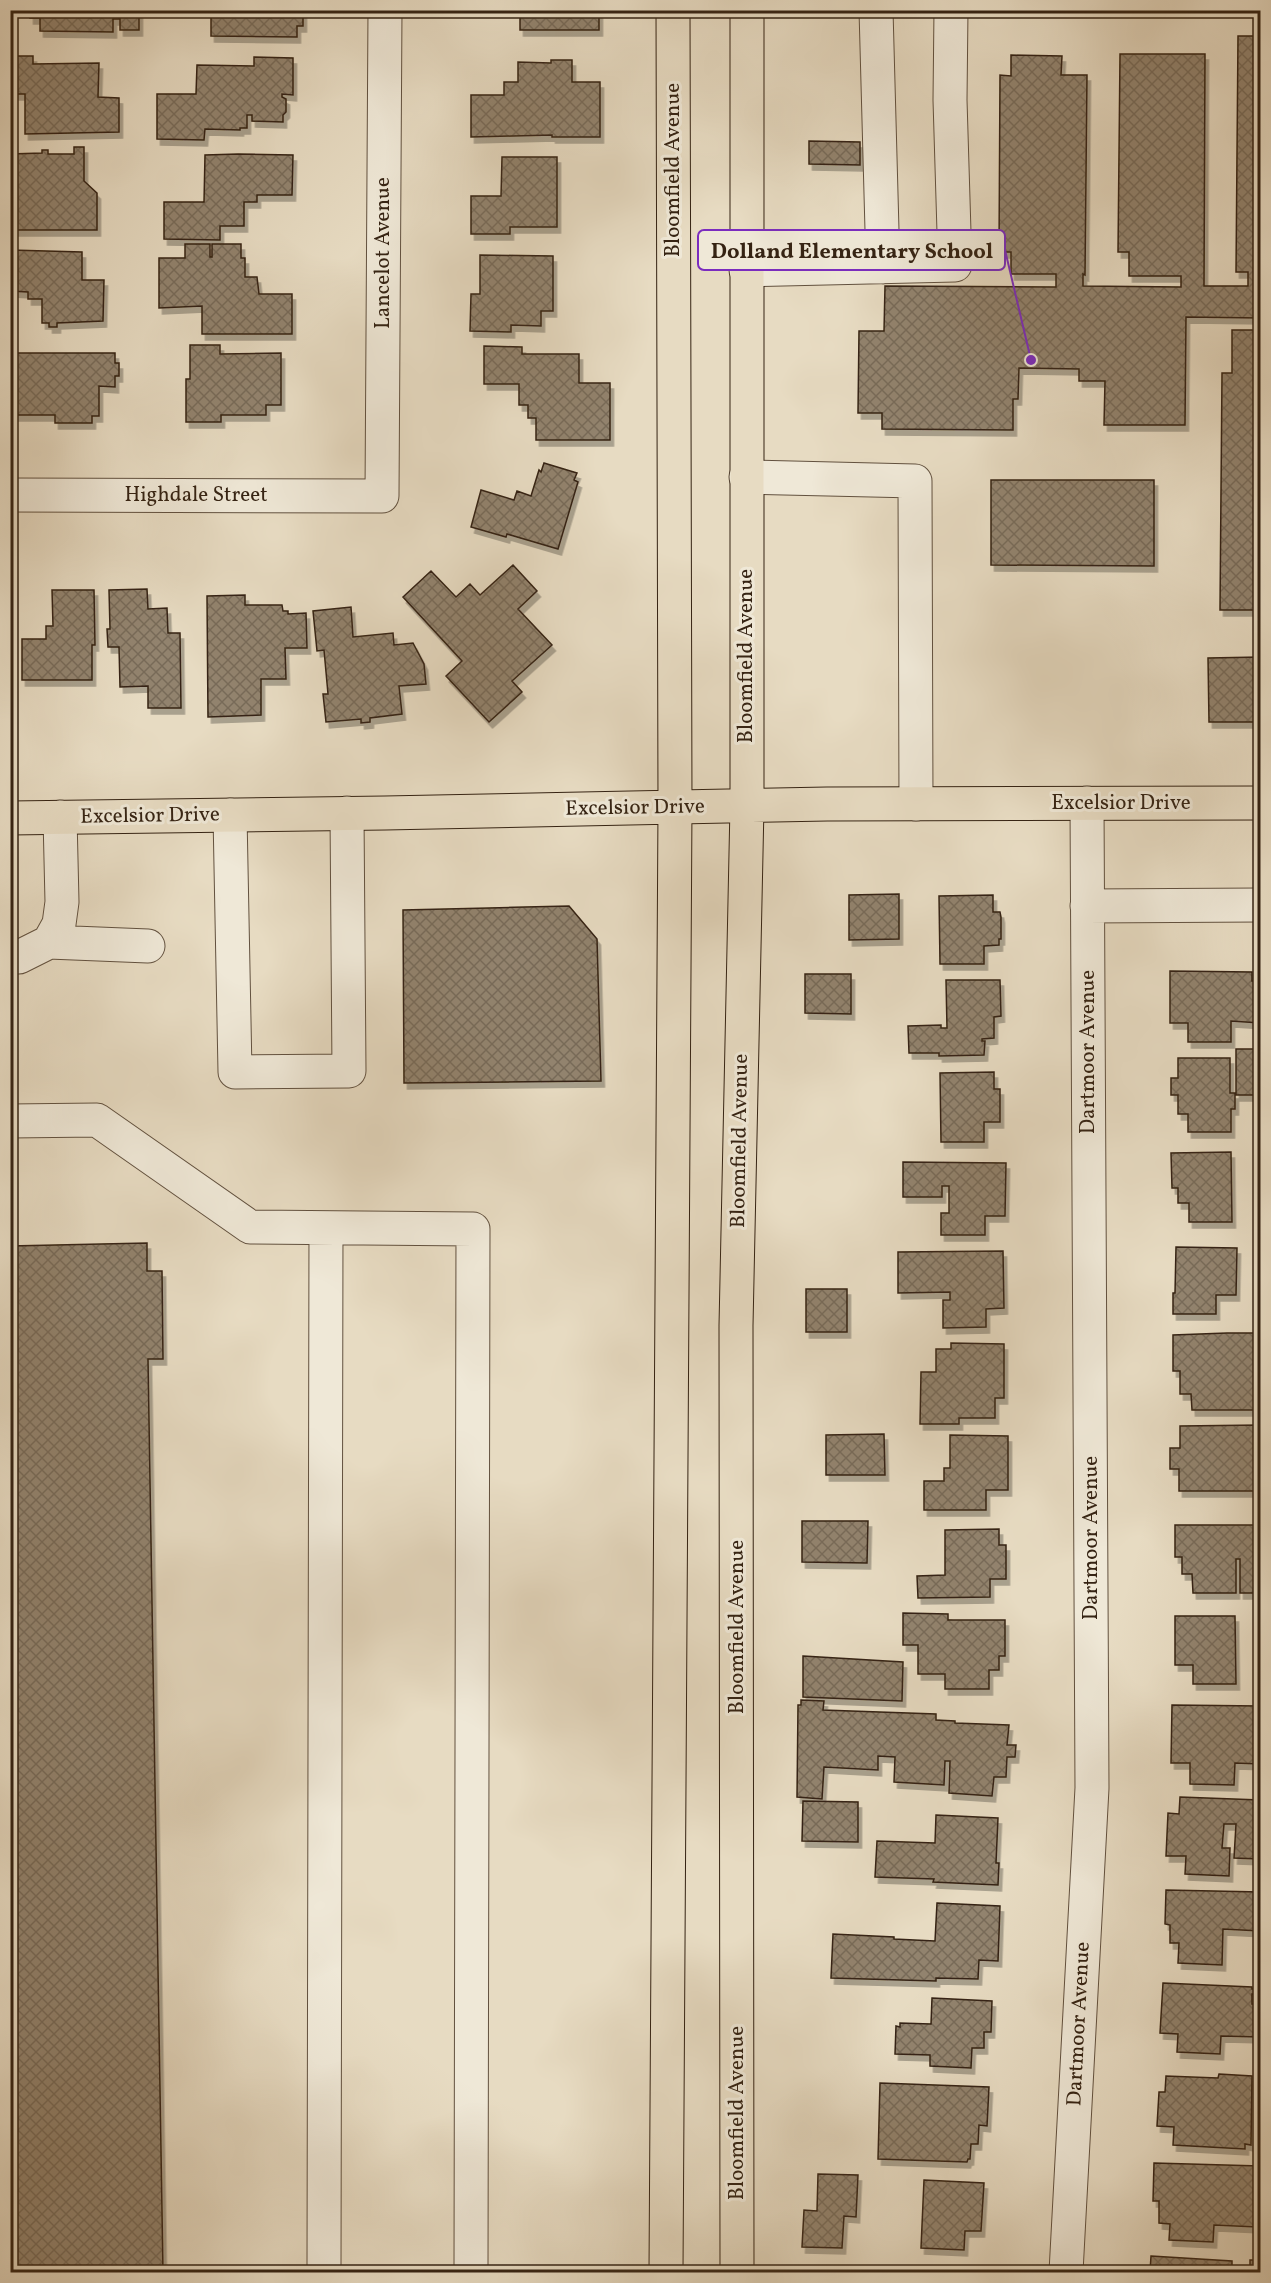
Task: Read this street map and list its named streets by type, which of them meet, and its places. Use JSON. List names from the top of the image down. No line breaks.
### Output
{"streets":{"main road":["Bloomfield Avenue","Excelsior Drive"],"street":["Lancelot Avenue","Highdale Street","Dartmoor Avenue"]},"crossings":[["Bloomfield Avenue","Excelsior Drive"],["Lancelot Avenue","Highdale Street"],["Excelsior Drive","Dartmoor Avenue"]],"places":["Dolland Elementary School"]}
